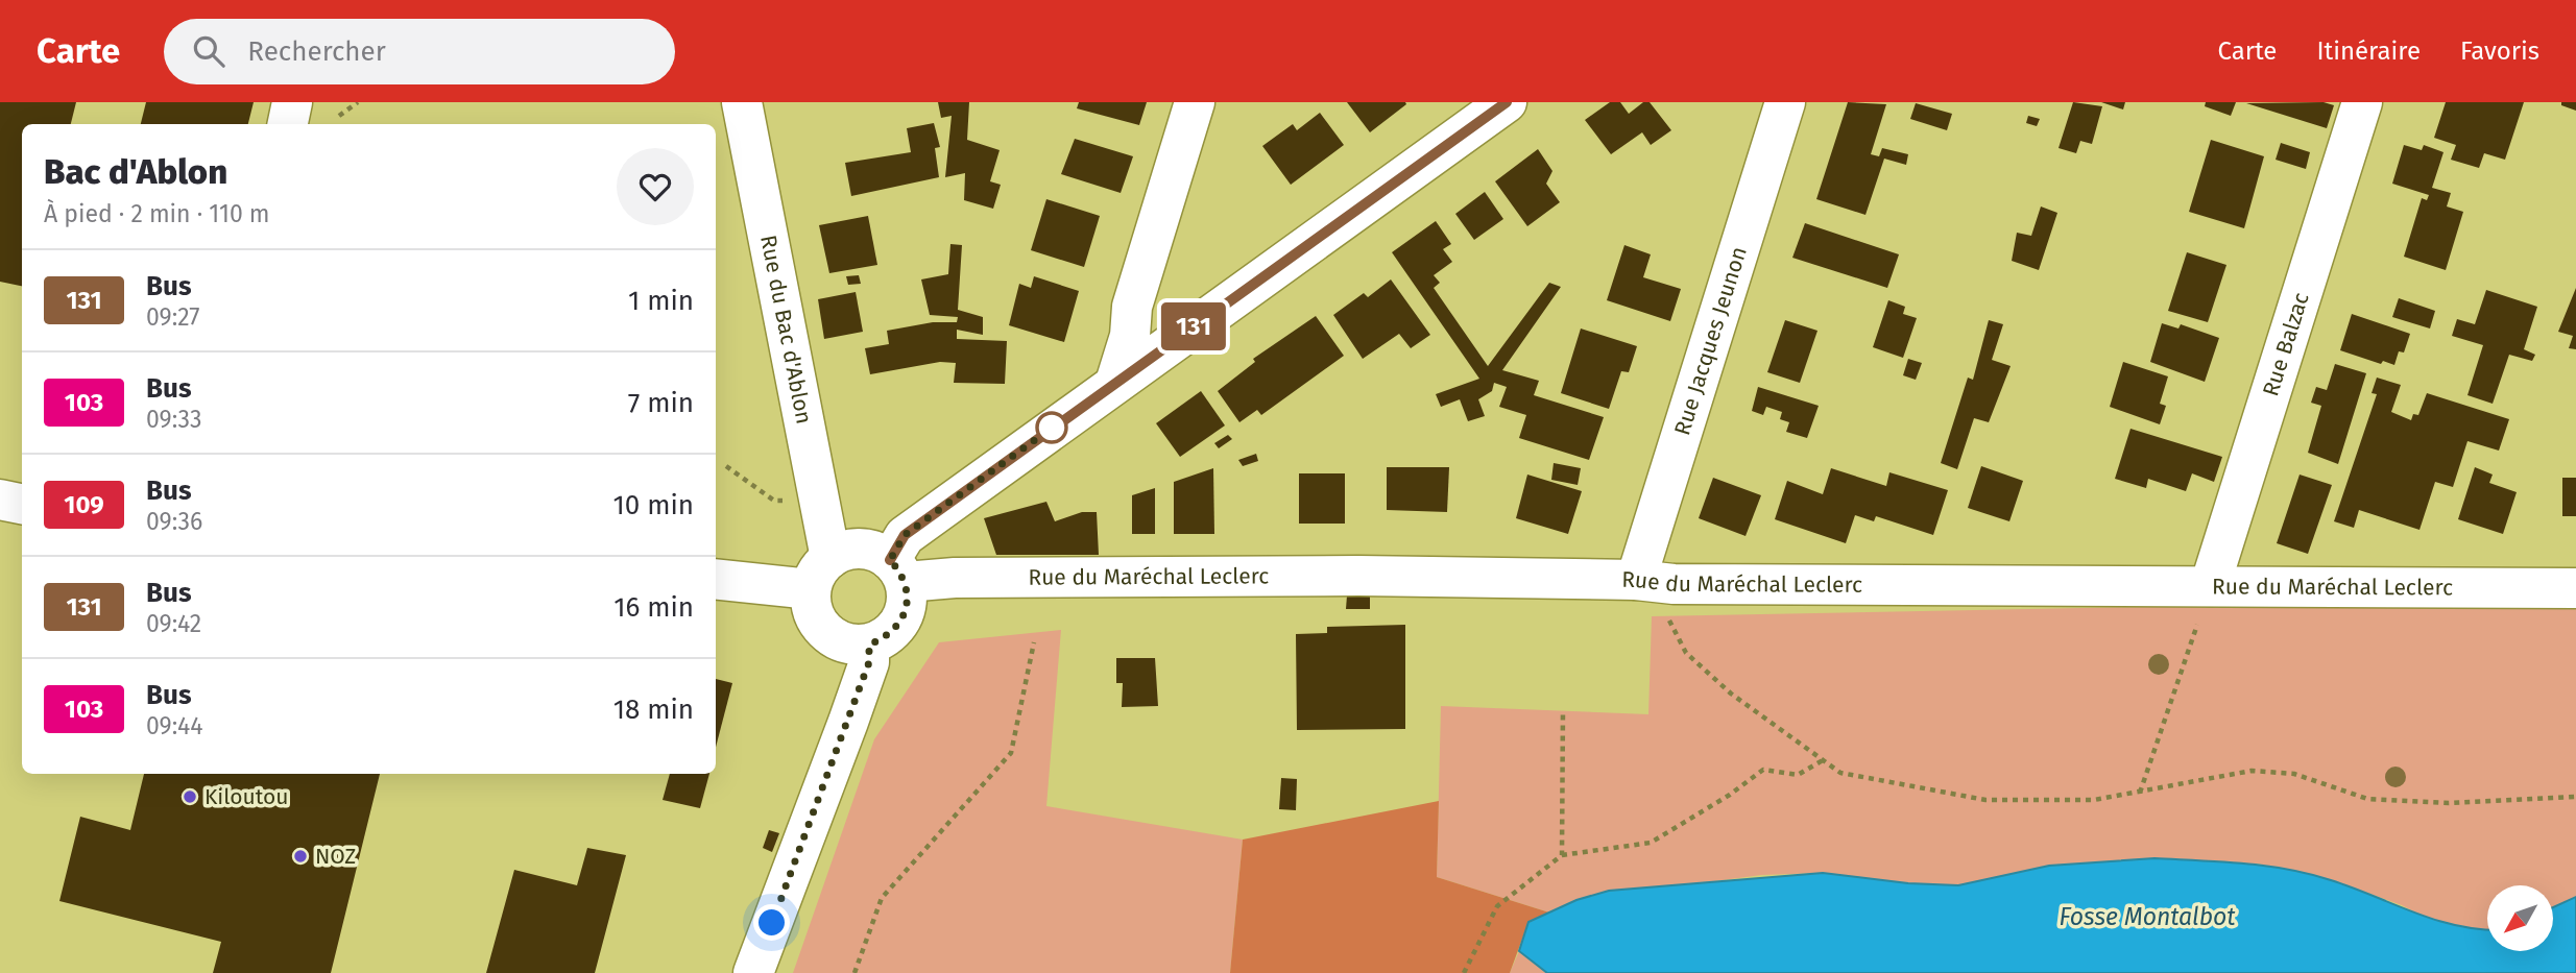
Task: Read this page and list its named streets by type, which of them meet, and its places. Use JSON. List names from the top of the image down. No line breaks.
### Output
{"streets":{"street":["Rue du Bac d'Ablon","Rue Jacques Jeunon","Rue Balzac","Rue du Maréchal Leclerc"]},"crossings":[["Rue du Bac d'Ablon","Rue du Maréchal Leclerc"],["Rue Jacques Jeunon","Rue du Maréchal Leclerc"],["Rue Balzac","Rue du Maréchal Leclerc"]],"water":["Fosse Montalbot"],"places":["Kiloutou","NOZ"],"lines":["bus line 131"],"north":"bottom left","page":{"header":"Carte","search":"Rechercher","nav":["Carte","Itinéraire","Favoris"],"on_map":"131","heading":["Bac d'Ablon","À pied · 2 min · 110 m"],"list":[{"mark":"131","name":"Bus","note":"09:27","value":"1 min"},{"mark":"103","name":"Bus","note":"09:33","value":"7 min"},{"mark":"109","name":"Bus","note":"09:36","value":"10 min"},{"mark":"131","name":"Bus","note":"09:42","value":"16 min"},{"mark":"103","name":"Bus","note":"09:44","value":"18 min"}]}}
